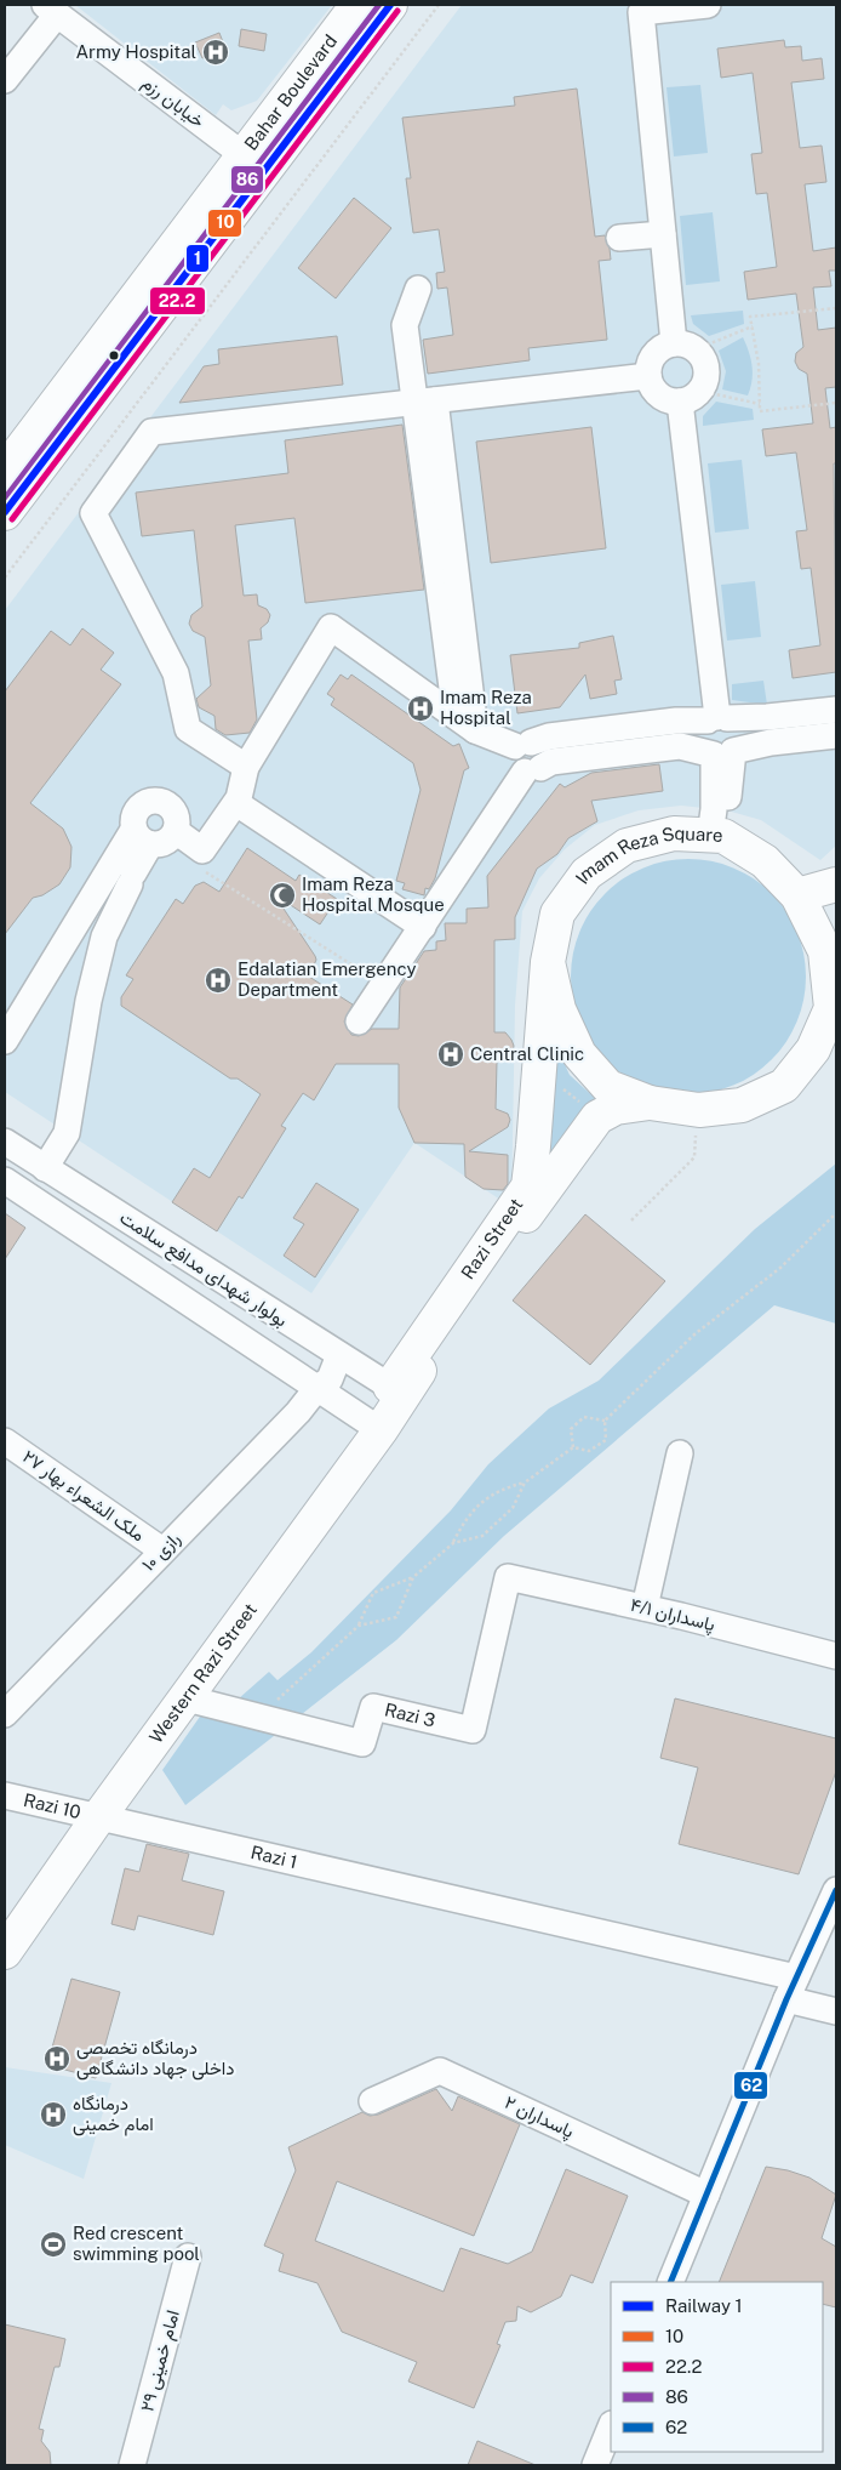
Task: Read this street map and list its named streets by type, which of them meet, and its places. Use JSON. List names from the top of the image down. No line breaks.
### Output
{"streets":{"main road":["Bahar Boulevard","Imam Reza Square","Razi Street","Western Razi Street"],"street":["خیابان رزم","بولوار شهدای مدافع سلامت","ملک الشعراء بهار ۲۷","رازی ۱۰","پاسداران ۴/۱","Razi 3","Razi 10","Razi 1","پاسداران ۲","امام خمینی ۲۹"]},"crossings":[["Bahar Boulevard","خیابان رزم"],["Imam Reza Square","Razi Street"],["Razi Street","بولوار شهدای مدافع سلامت"],["Razi Street","Western Razi Street"],["بولوار شهدای مدافع سلامت","رازی ۱۰"],["بولوار شهدای مدافع سلامت","Western Razi Street"],["ملک الشعراء بهار ۲۷","رازی ۱۰"],["پاسداران ۴/۱","Razi 3"],["Western Razi Street","Razi 3"],["Western Razi Street","Razi 10"],["Western Razi Street","Razi 1"],["Razi 10","Razi 1"]],"places":{"hospital":["Army Hospital","Imam Reza Hospital","Edalatian Emergency Department","Central Clinic","درمانگاه تخصصی داخلی جهاد دانشگاهی","درمانگاه امام خمینی"],"mosque":["Imam Reza Hospital Mosque"],"sports":["Red crescent swimming pool"]},"lines":["rail line 1","transit line 10","transit line 86","transit line 22.2","transit line 62"],"legend":["Railway 1","10","22.2","86","62"]}
